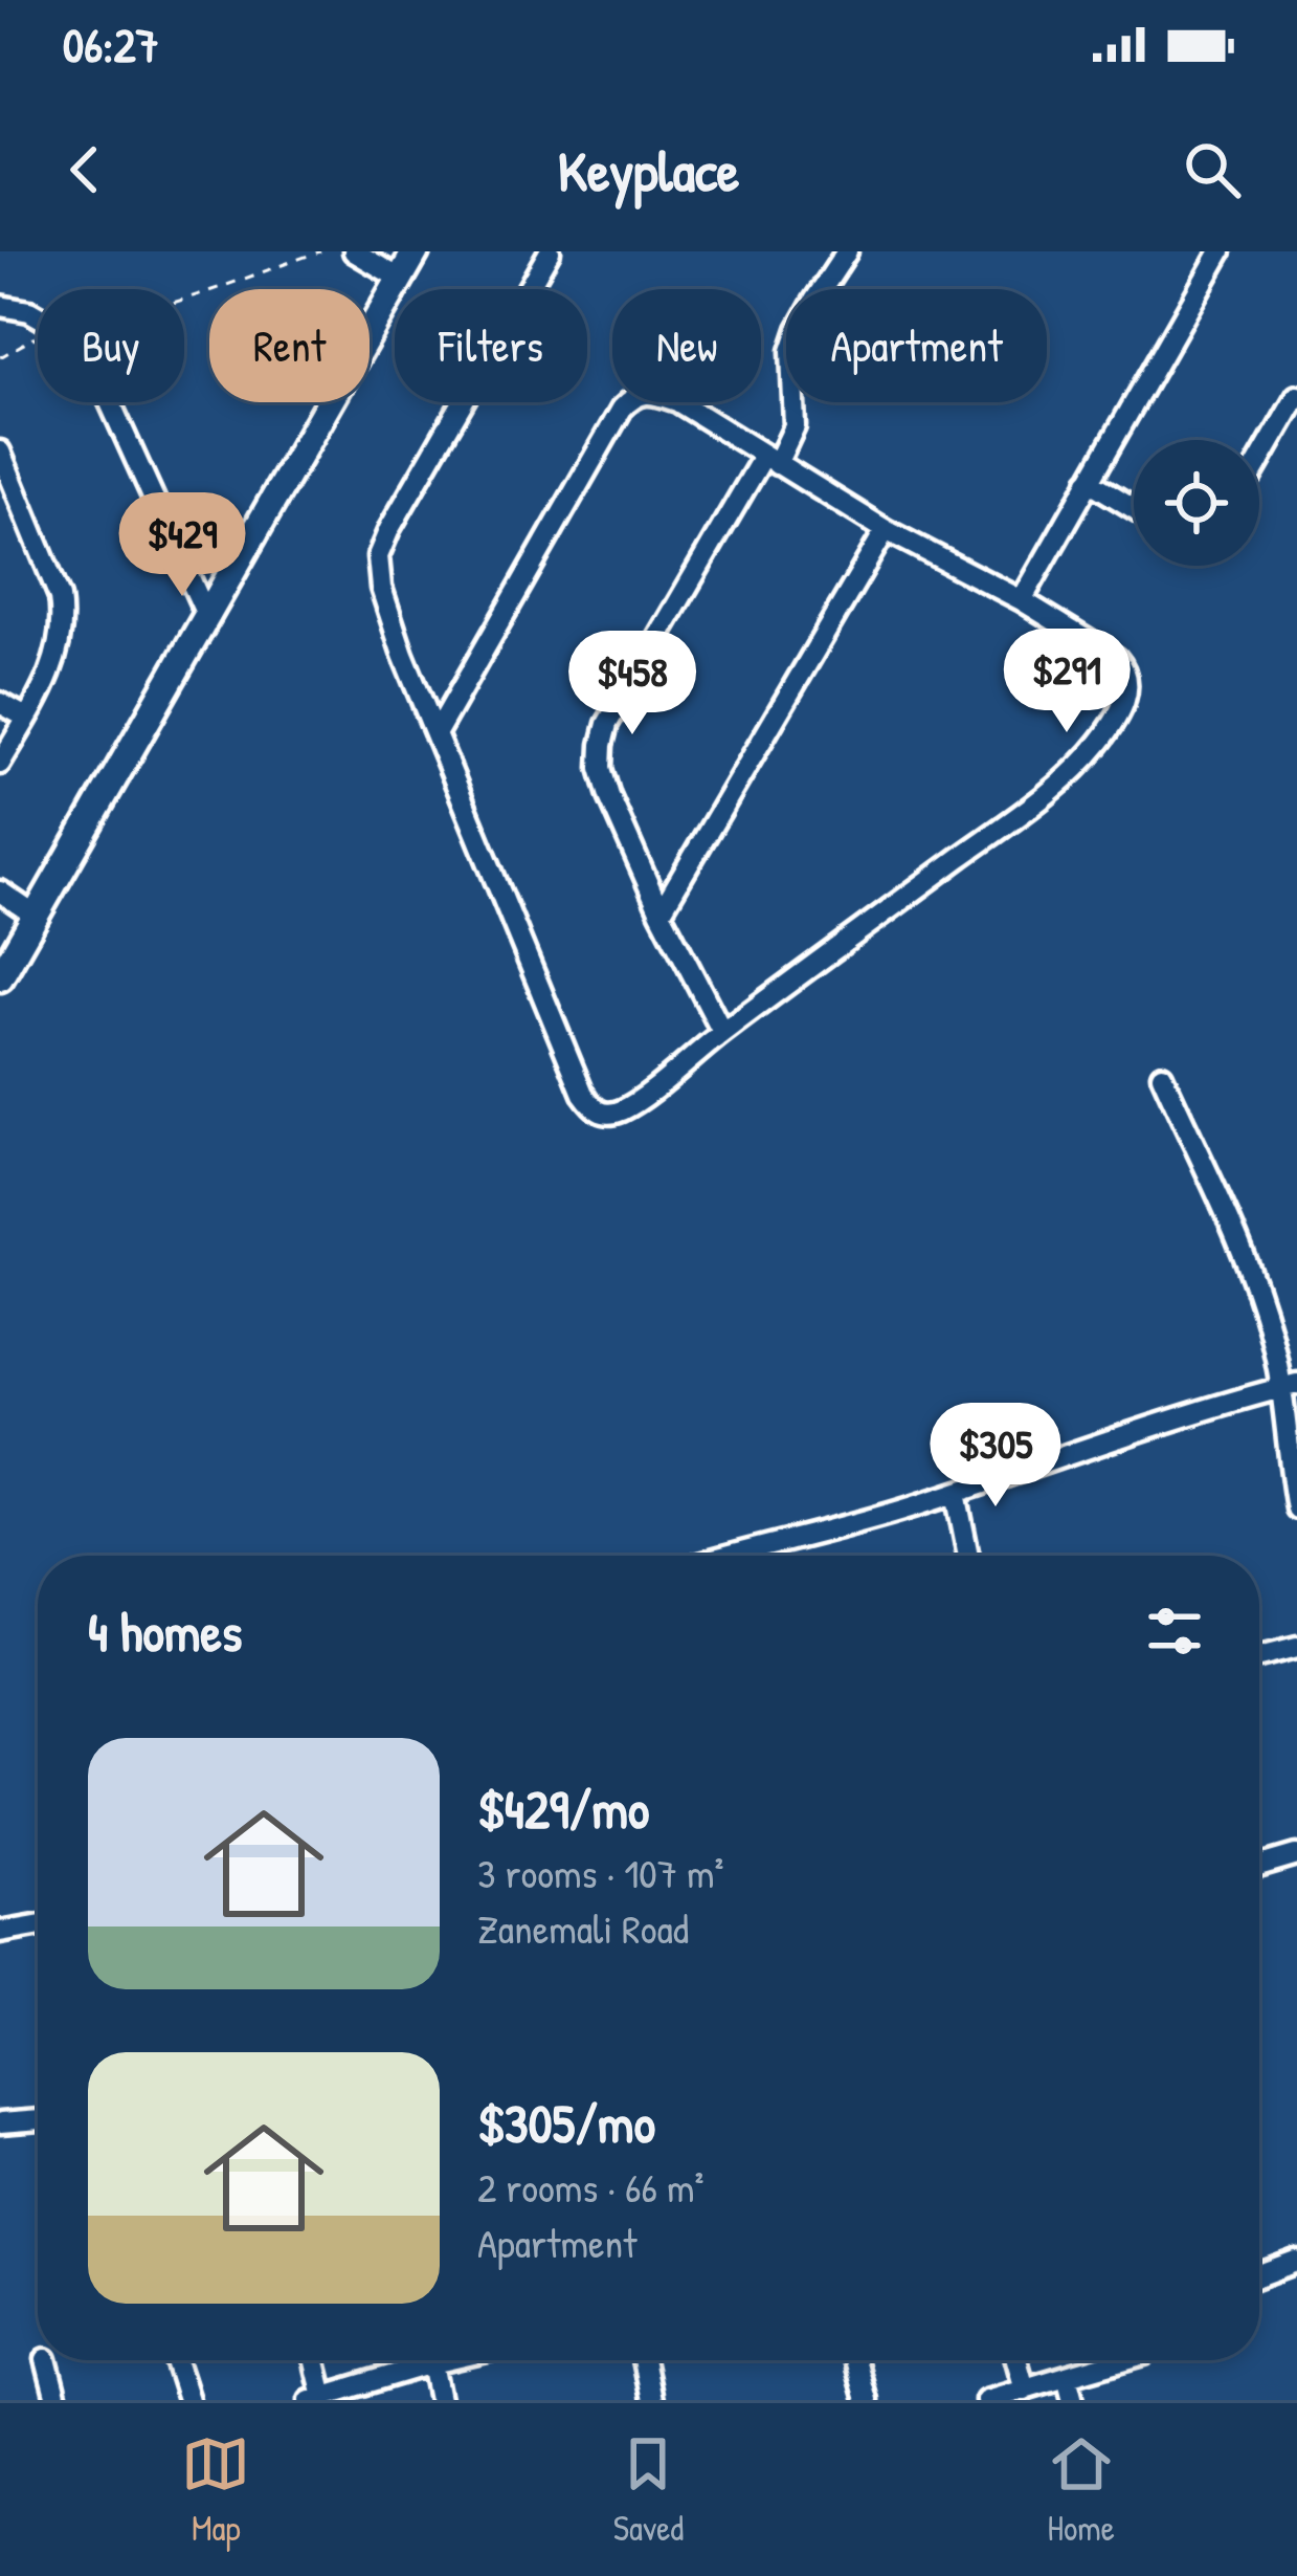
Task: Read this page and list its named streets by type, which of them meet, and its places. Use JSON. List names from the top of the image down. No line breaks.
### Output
{"page":{"status":"06:27","header":"Keyplace","chip":["Buy","Rent","Filters","New","Apartment"],"price":["$429","$291","$458","$305"],"heading":"4 homes","list":[{"name":"$429/mo","note":"3 rooms · 107 m² · Zanemali Road"},{"name":"$305/mo","note":"2 rooms · 66 m² · Apartment"}],"tabs":["Map","Saved","Home"]}}
